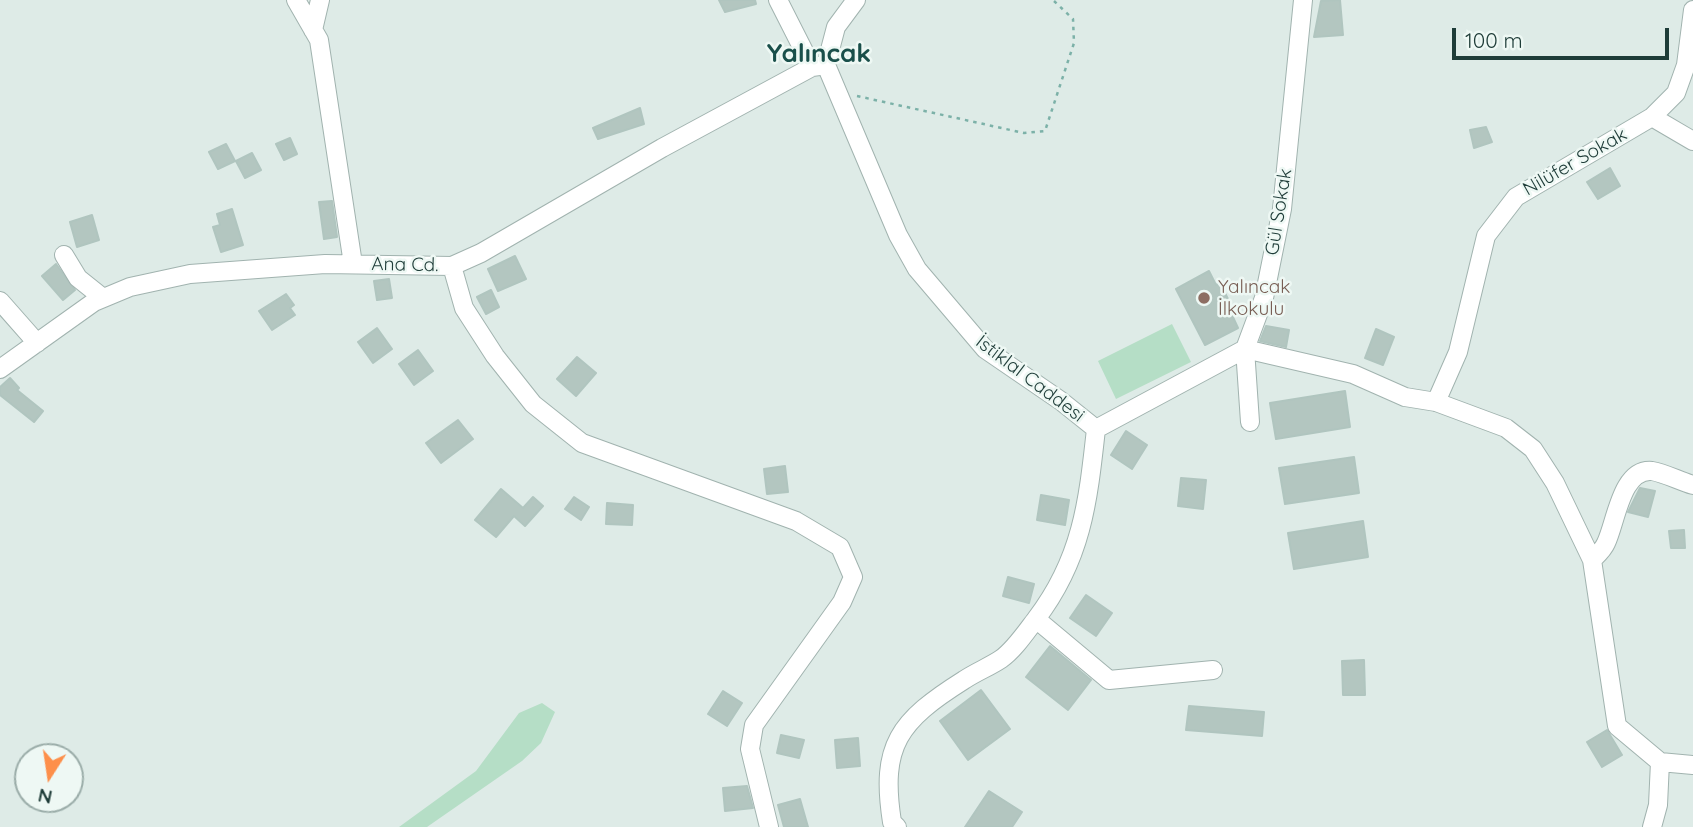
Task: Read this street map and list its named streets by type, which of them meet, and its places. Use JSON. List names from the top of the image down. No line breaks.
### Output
{"streets":{"street":["Nilüfer Sokak","Gül Sokak","Ana Cd.","İstiklal Caddesi"]},"crossings":[["Ana Cd.","İstiklal Caddesi"]],"districts":["Yalıncak"],"places":["Yalıncak İlkokulu"],"scale_bar":"100 m","north":"bottom"}
